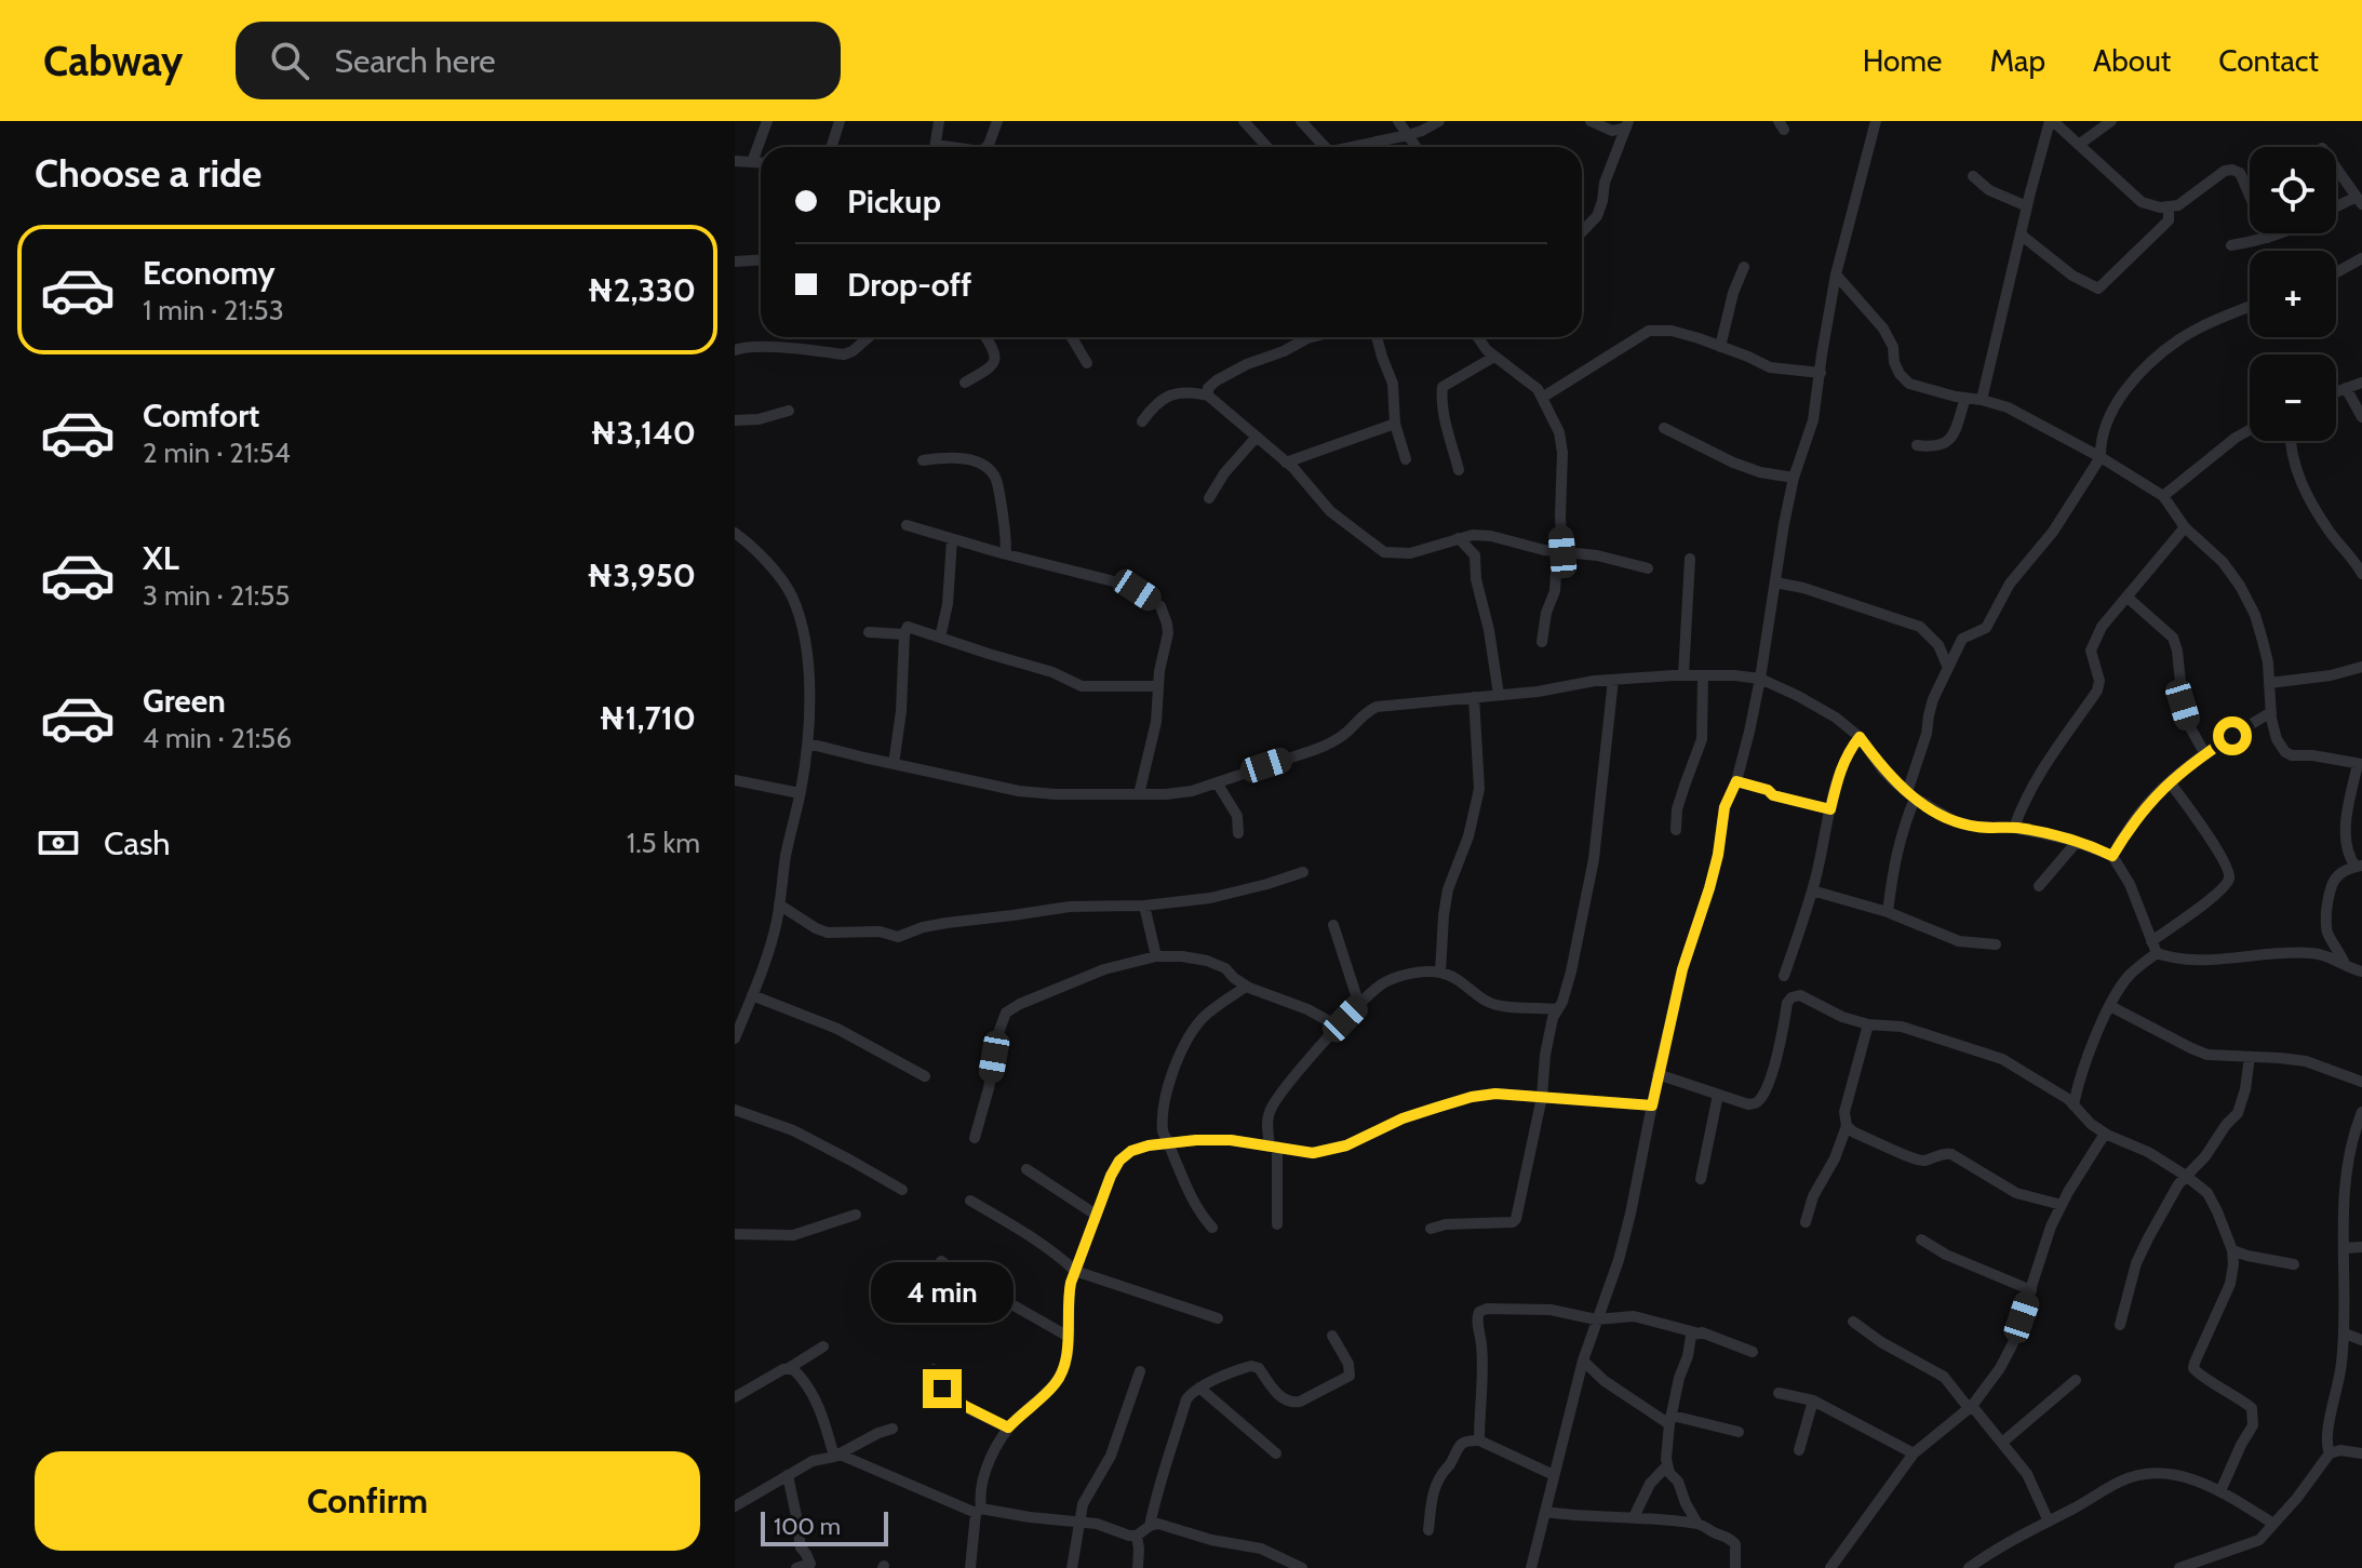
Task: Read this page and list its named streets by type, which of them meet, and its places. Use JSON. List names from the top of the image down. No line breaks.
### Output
{"scale_bar":"100 m","page":{"header":"Cabway","search":"Search here","nav":["Home","Map","About","Contact"],"heading":"Choose a ride","map_buttons":["+","−"],"banner":["Pickup","Drop-off"],"list":[{"name":"Economy","note":"1 min · 21:53","value":"₦2,330"},{"name":"Comfort","note":"2 min · 21:54","value":"₦3,140"},{"name":"XL","note":"3 min · 21:55","value":"₦3,950"},{"name":"Green","note":"4 min · 21:56","value":"₦1,710"}],"pay":["Cash","1.5 km"],"bubble":"4 min","buttons":"Confirm","scale":"100 m"}}
